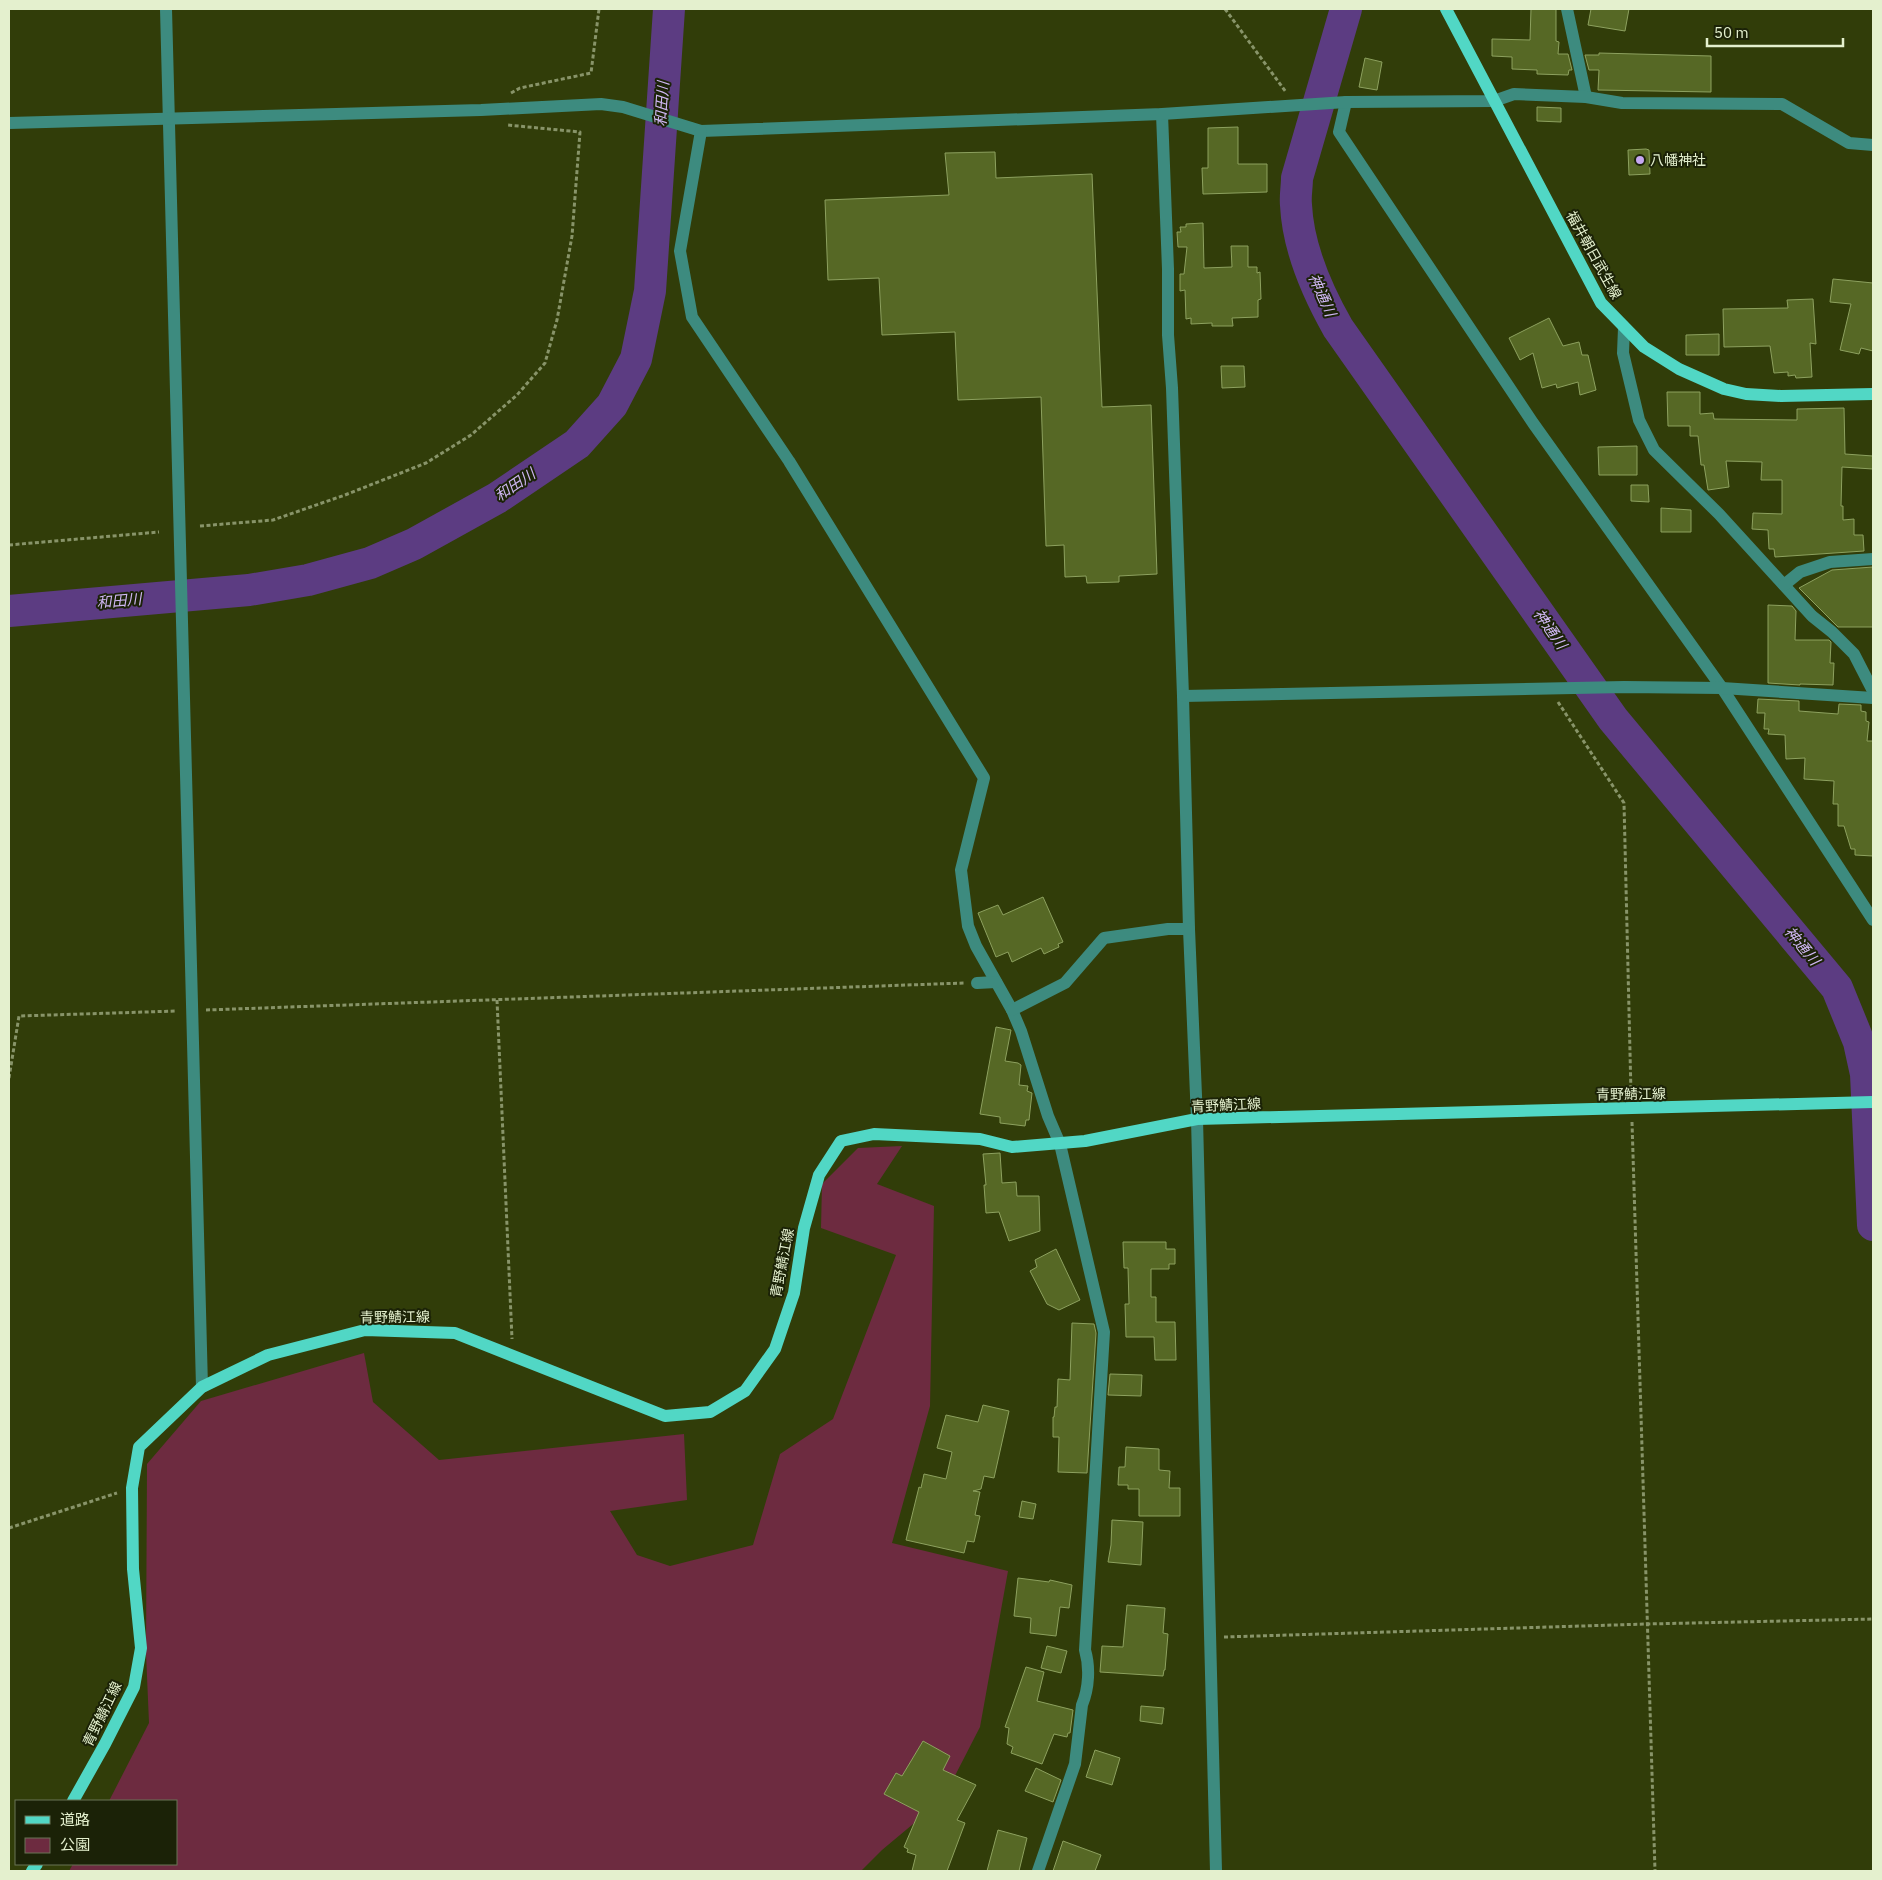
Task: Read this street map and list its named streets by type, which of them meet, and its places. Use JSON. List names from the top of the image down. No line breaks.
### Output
{"streets":{"main road":["福井朝日武生線","青野鯖江線"]},"water":["和田川","神通川"],"places":["八幡神社"],"legend":["道路","公園"],"scale_bar":"50 m"}
